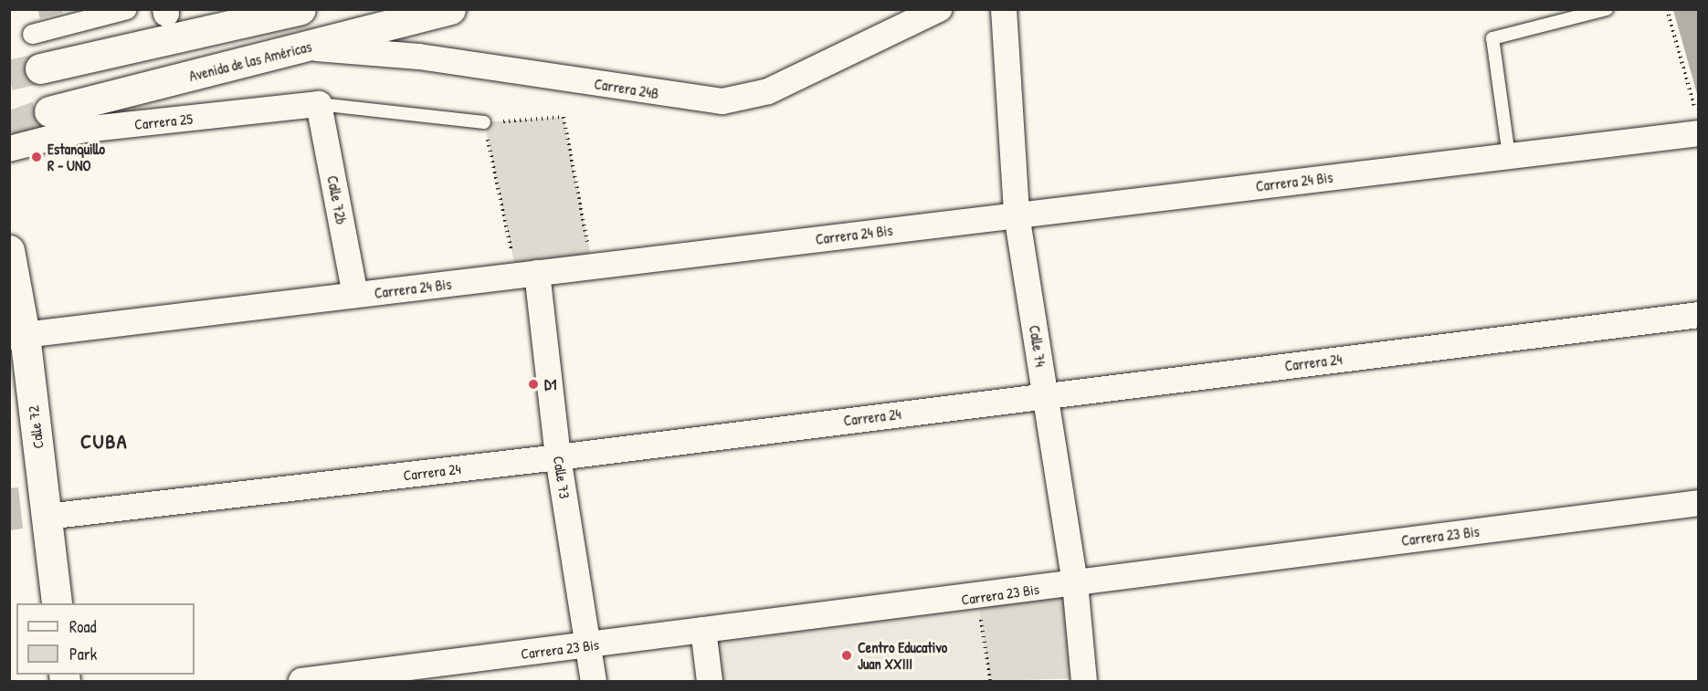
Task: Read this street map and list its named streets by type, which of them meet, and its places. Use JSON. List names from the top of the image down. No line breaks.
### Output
{"streets":{"main road":["Avenida de las Américas","Calle 72"],"street":["Carrera 24B","Carrera 25","Carrera 24 Bis","Calle 72b","Calle 74","Carrera 24","Calle 73","Carrera 23 Bis"]},"crossings":[["Avenida de las Américas","Carrera 24B"],["Carrera 25","Calle 72b"],["Carrera 24 Bis","Calle 72b"],["Carrera 24 Bis","Calle 74"],["Carrera 24 Bis","Calle 72"],["Carrera 24 Bis","Calle 73"],["Calle 74","Carrera 24"],["Calle 74","Carrera 23 Bis"],["Carrera 24","Calle 72"],["Carrera 24","Calle 73"],["Calle 73","Carrera 23 Bis"]],"districts":["CUBA"],"places":["Estanquillo R - UNO","D1","Centro Educativo Juan XXIII"],"legend":["Road","Park"]}
